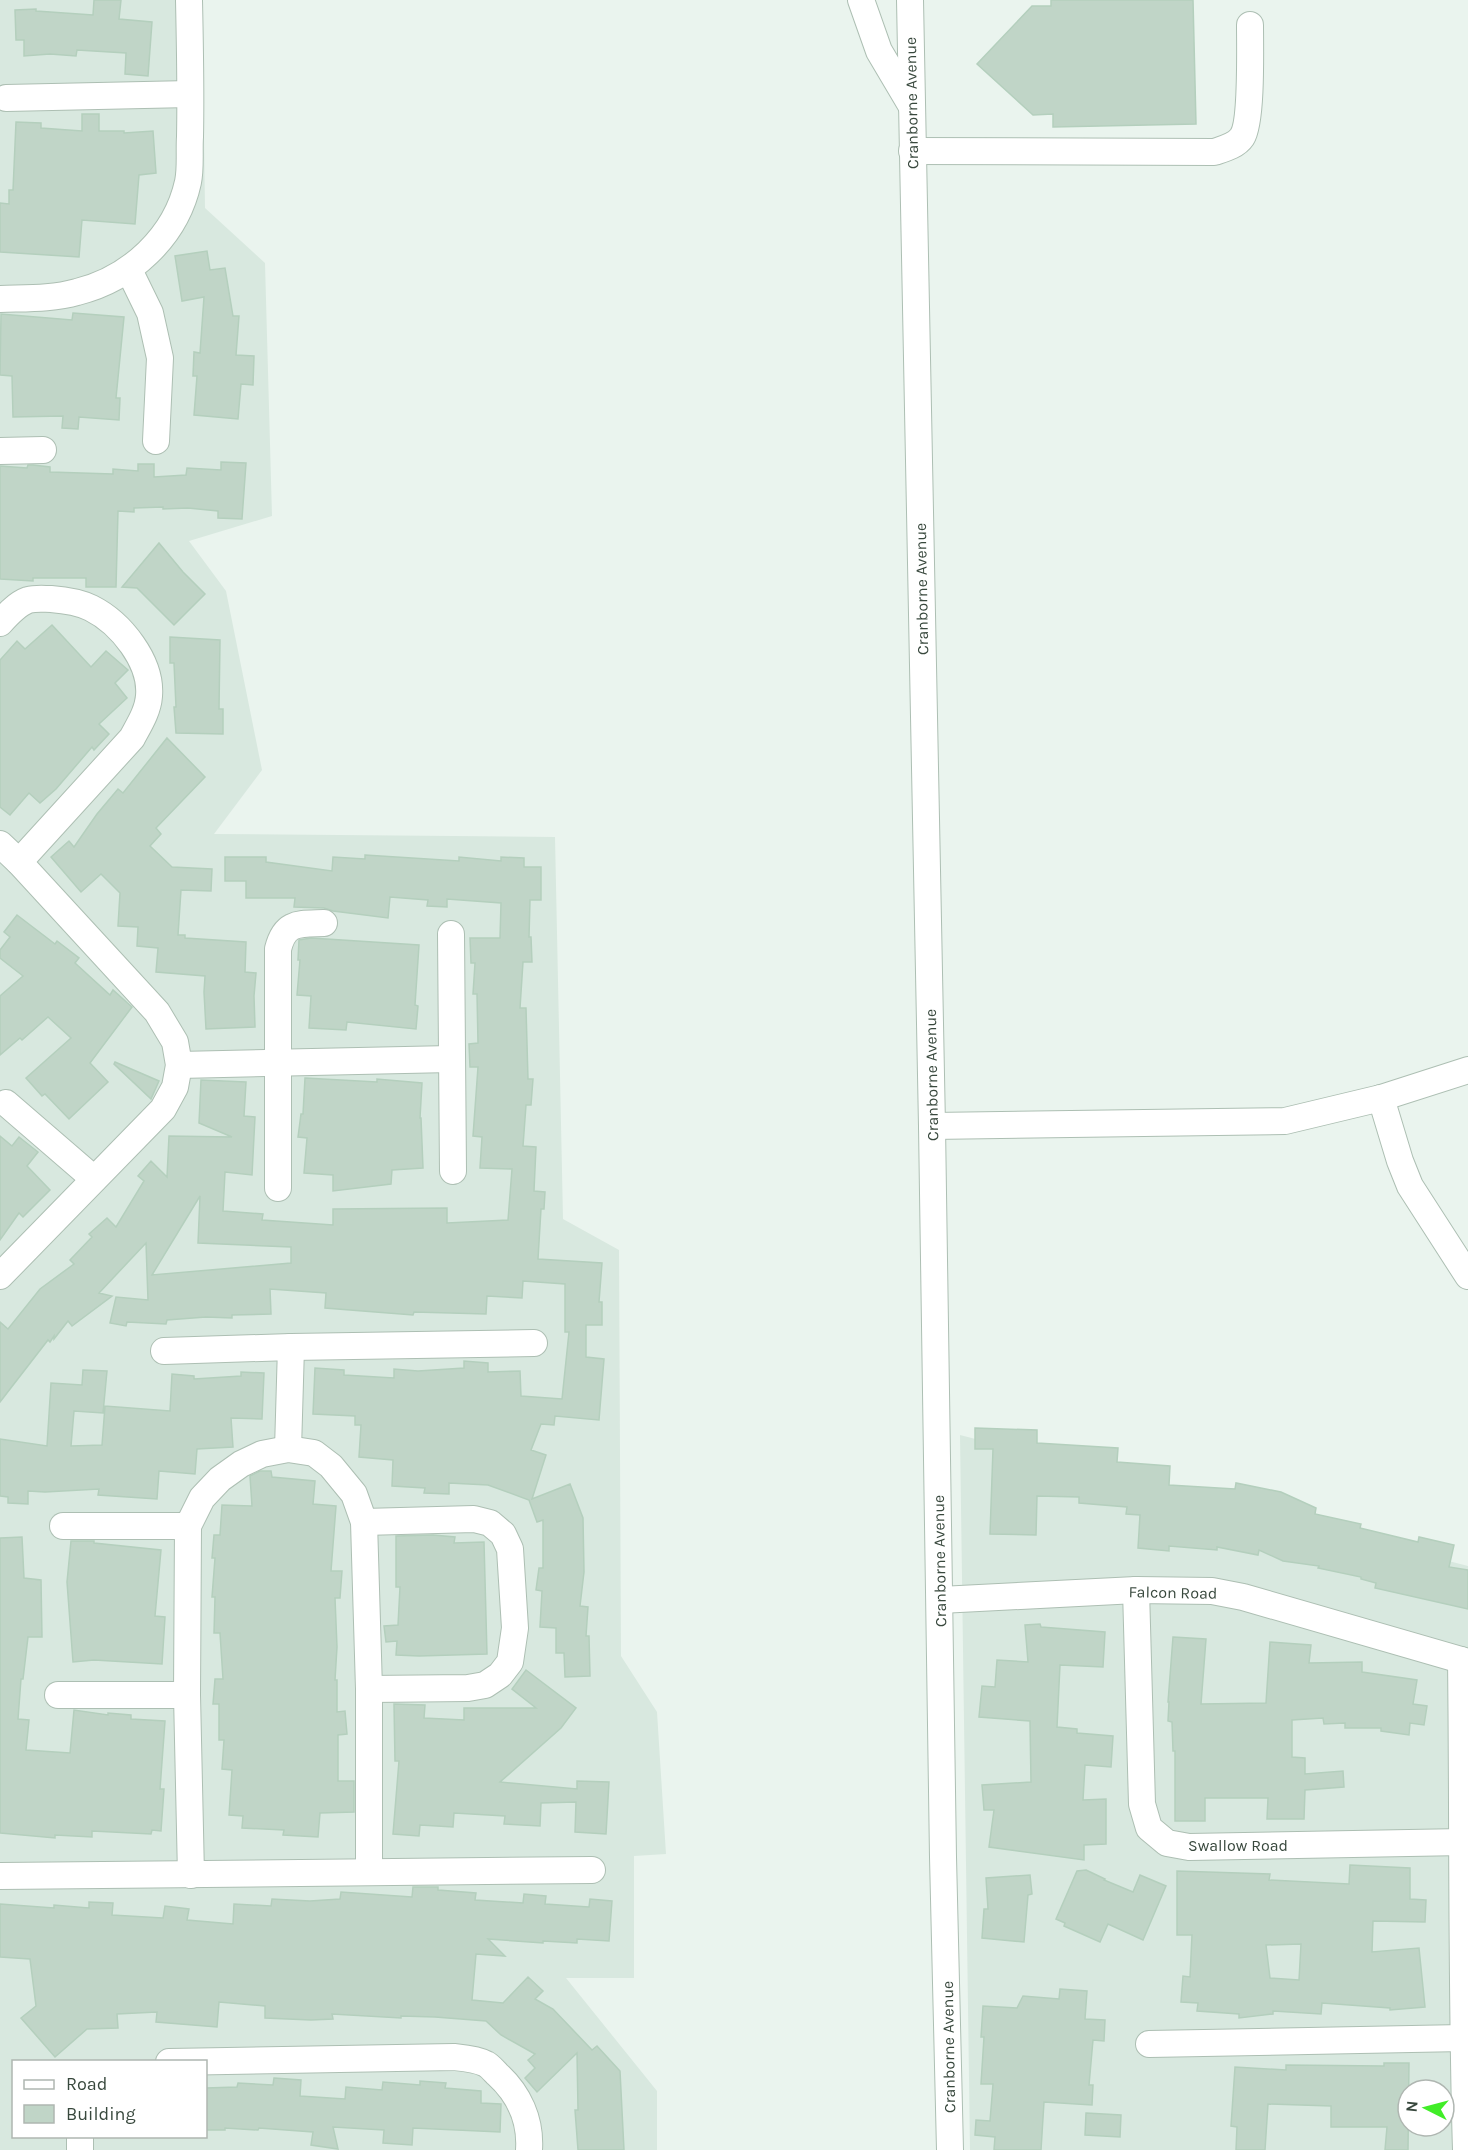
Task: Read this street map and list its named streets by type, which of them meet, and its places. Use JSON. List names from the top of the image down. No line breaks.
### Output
{"streets":{"street":["Cranborne Avenue","Falcon Road","Swallow Road"]},"crossings":[["Cranborne Avenue","Falcon Road"],["Falcon Road","Swallow Road"]],"legend":["Road","Building"],"north":"left"}
